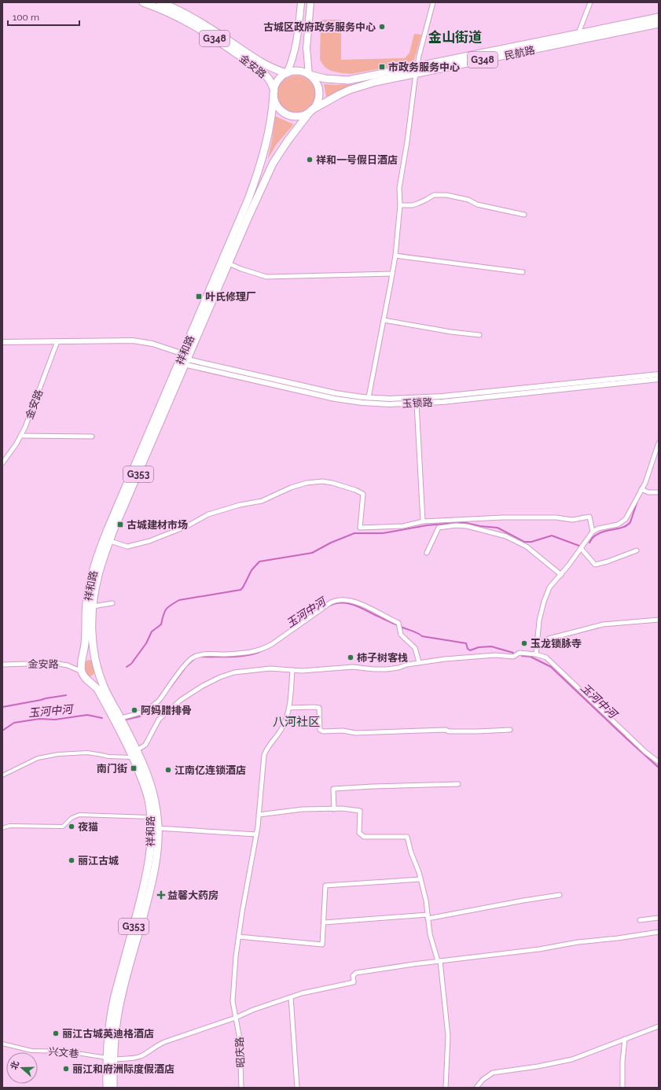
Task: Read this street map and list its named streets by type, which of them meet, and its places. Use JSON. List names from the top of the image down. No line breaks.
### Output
{"streets":{"highway":["G348","民航路","金安路","祥和路","G353"],"street":["玉锁路","兴文巷","昭庆路"]},"crossings":[["G348","民航路"],["G348","金安路"],["G348","祥和路"],["民航路","金安路"],["民航路","祥和路"],["金安路","祥和路"],["祥和路","玉锁路"],["祥和路","兴文巷"]],"districts":["金山街道","八河社区"],"water":["玉河中河"],"places":{"other":["古城区政府政务服务中心","祥和一号假日酒店","玉龙锁脉寺","柿子树客栈","阿妈腊排骨","江南亿连锁酒店","夜猫","丽江古城","丽江古城英迪格酒店","丽江和府洲际度假酒店"],"transit":["市政务服务中心","叶氏修理厂","古城建材市场","南门街"],"health":["益馨大药房"]},"scale_bar":"100 m","north":"left"}
